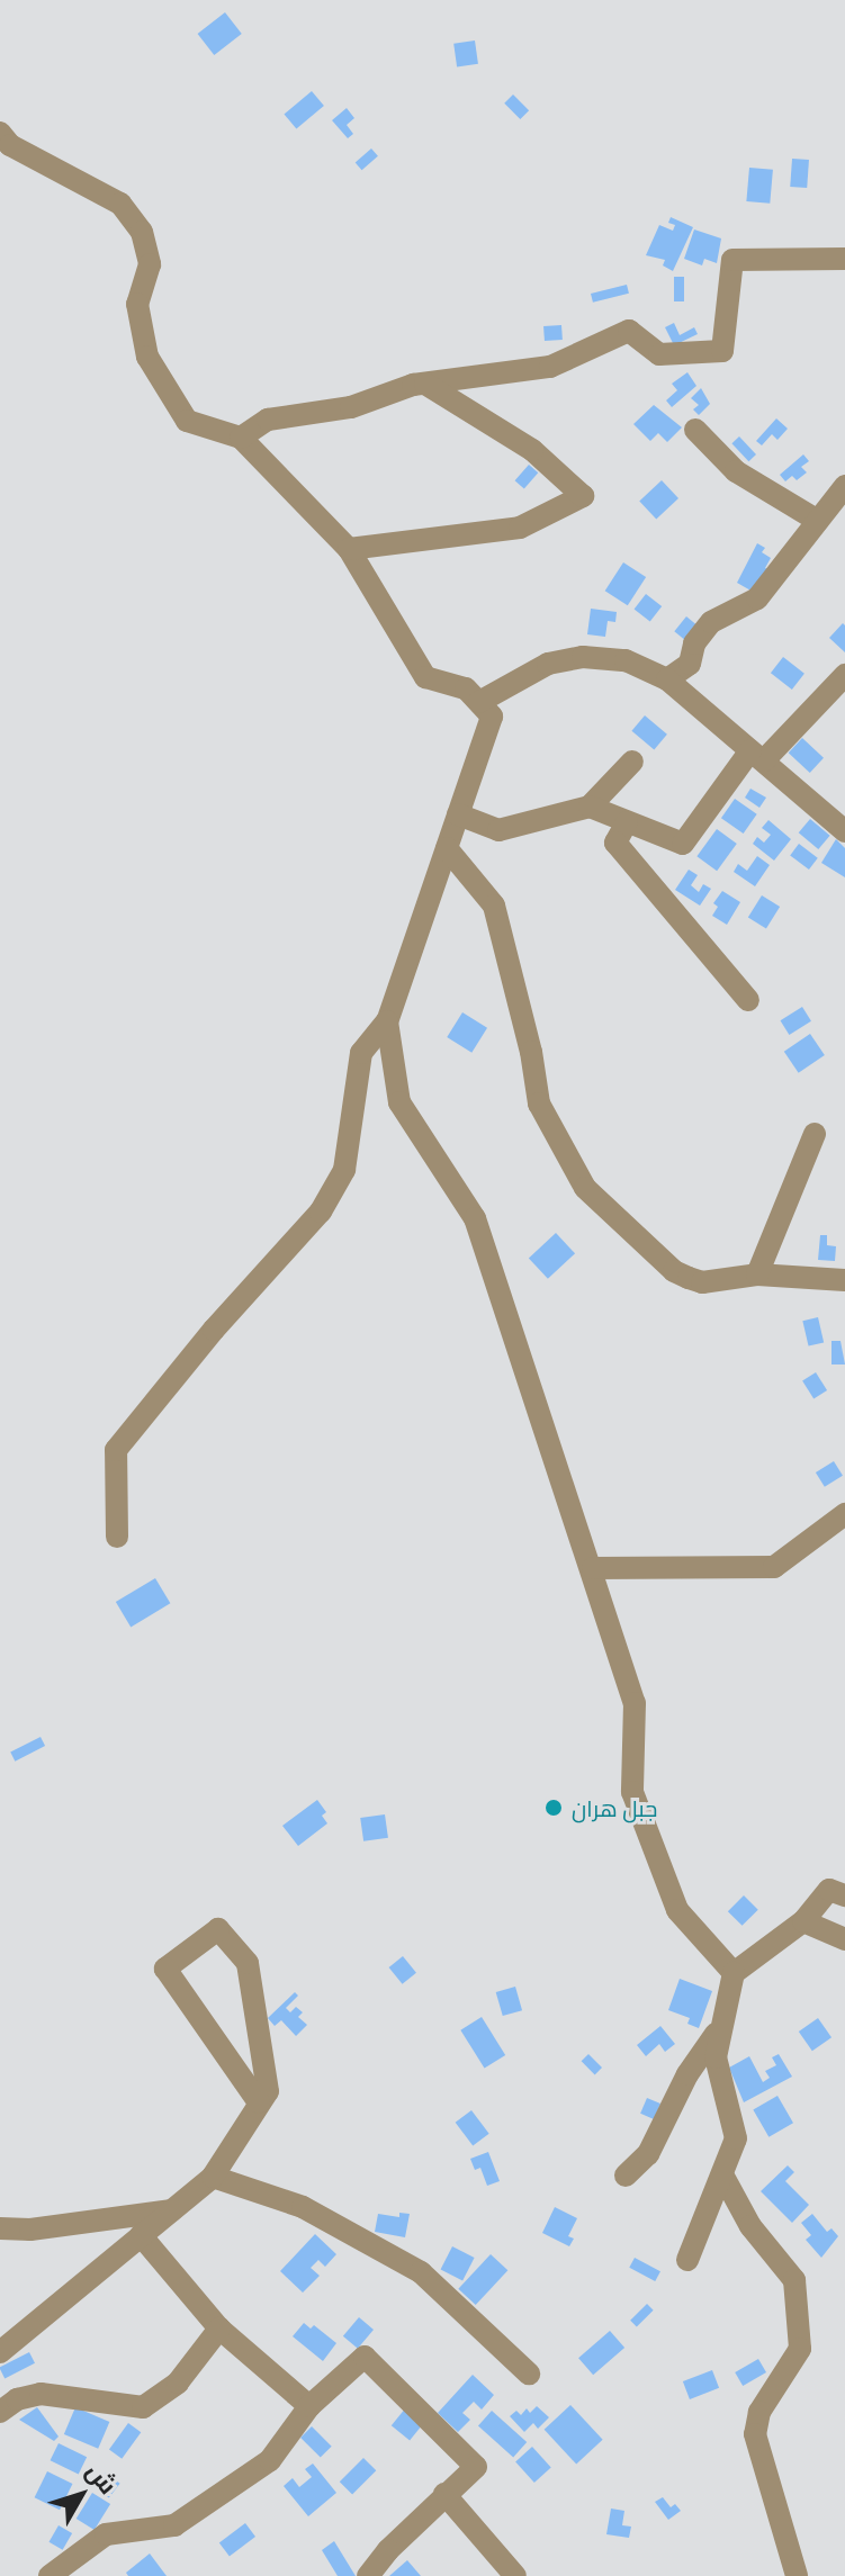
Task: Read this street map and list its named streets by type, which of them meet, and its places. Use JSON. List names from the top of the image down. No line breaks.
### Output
{"places":["جبل هران"],"north":"top right"}
